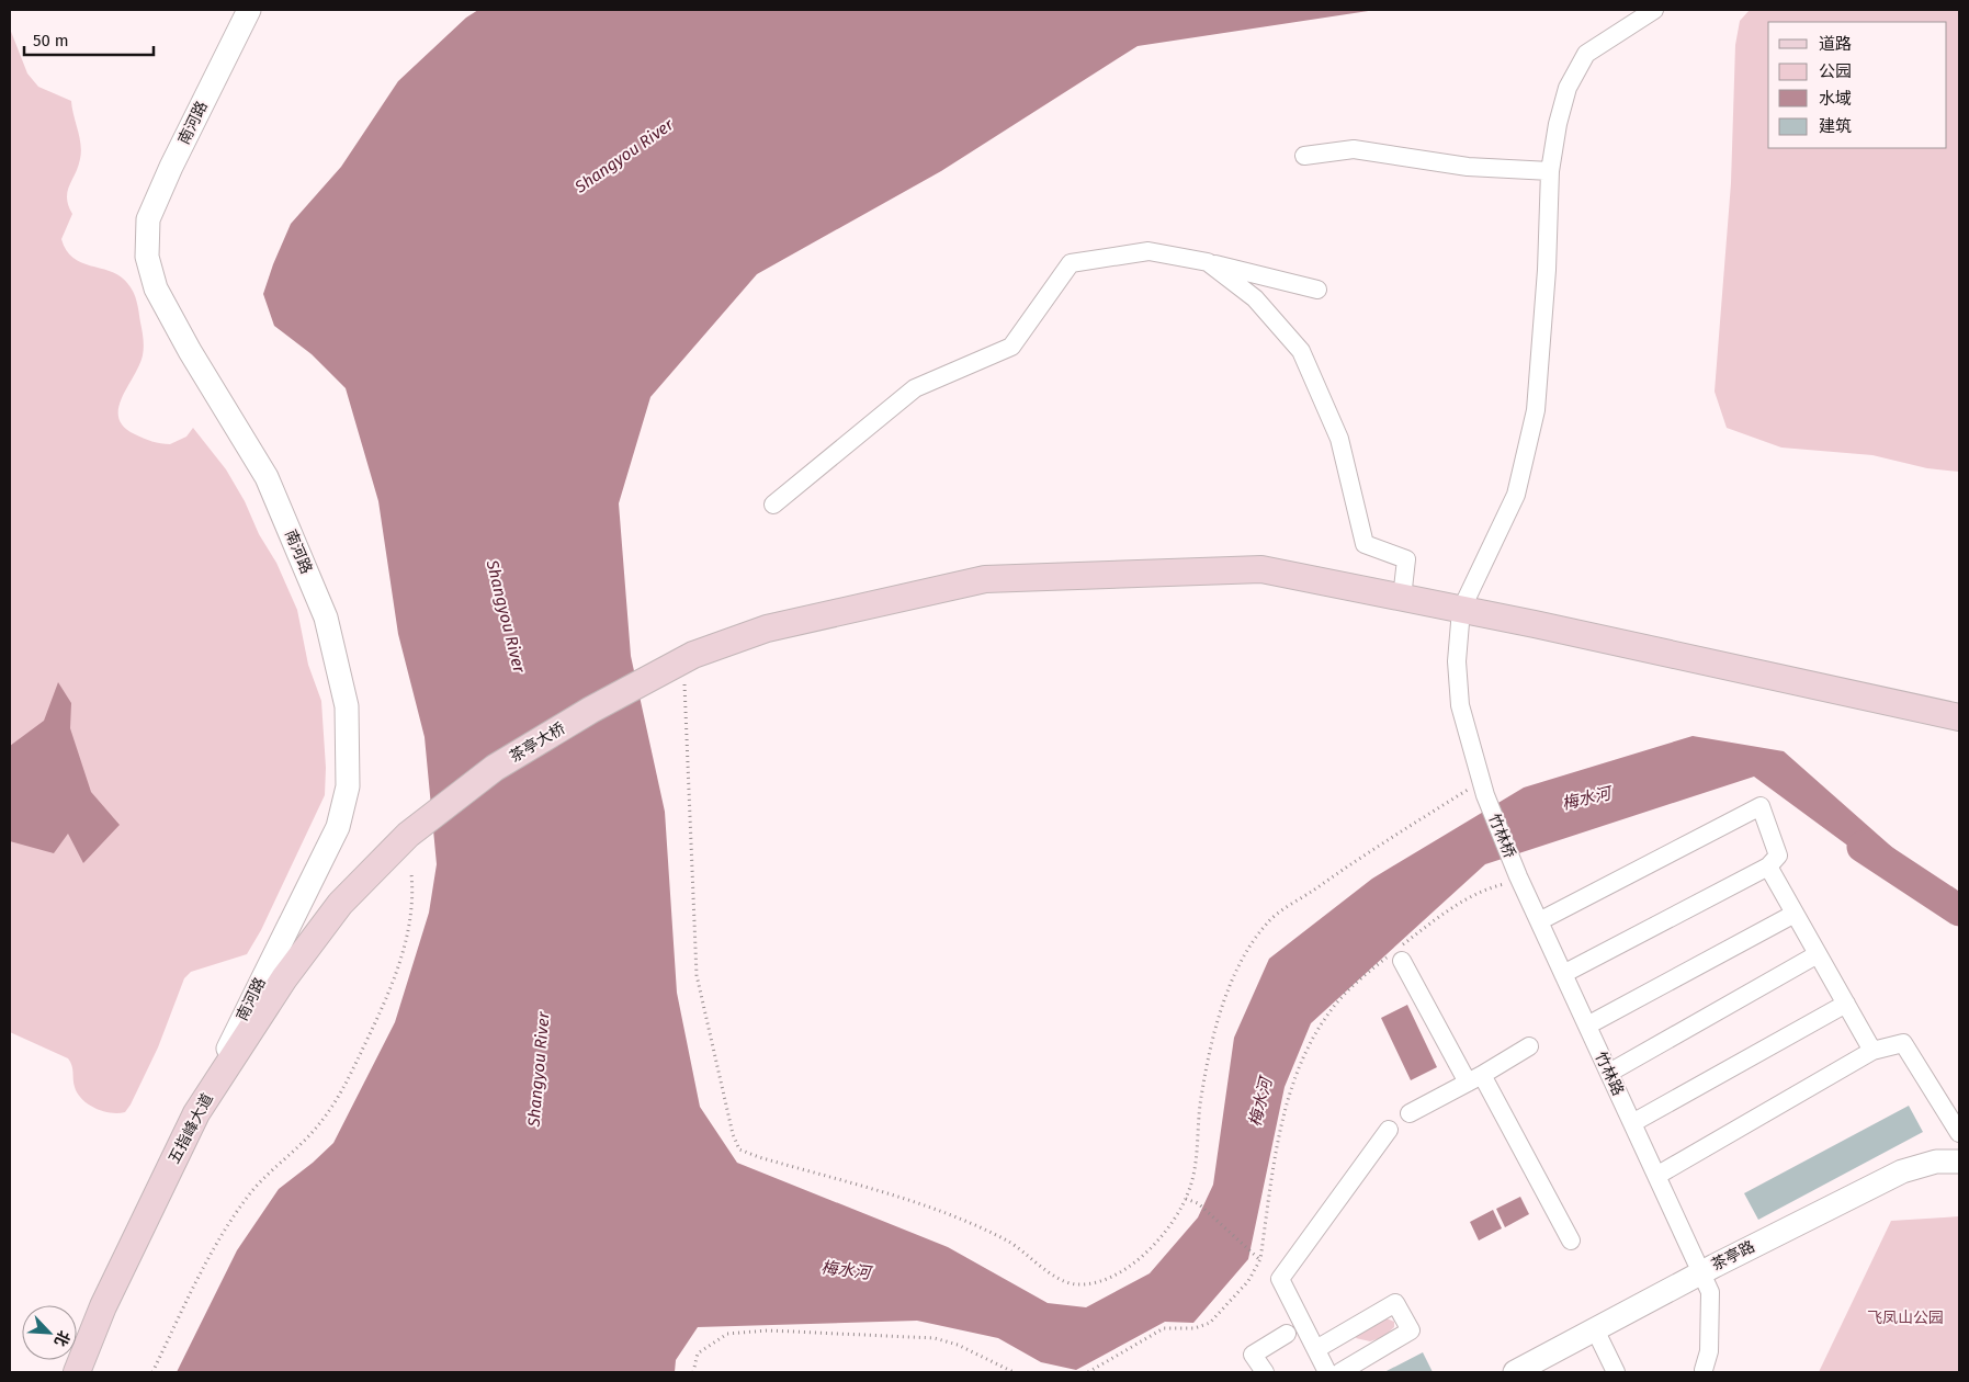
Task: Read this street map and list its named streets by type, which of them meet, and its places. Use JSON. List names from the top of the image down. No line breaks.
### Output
{"streets":{"main road":["茶亭大桥","五指峰大道"],"street":["南河路","竹林桥","竹林路","茶亭路"]},"crossings":[["南河路","五指峰大道"],["茶亭大桥","竹林桥"],["茶亭大桥","五指峰大道"],["竹林桥","竹林路"],["竹林路","茶亭路"]],"water":["Shangyou River","梅水河"],"parks":["飞凤山公园"],"legend":["道路","公园","水域","建筑"],"scale_bar":"50 m","north":"bottom right"}
